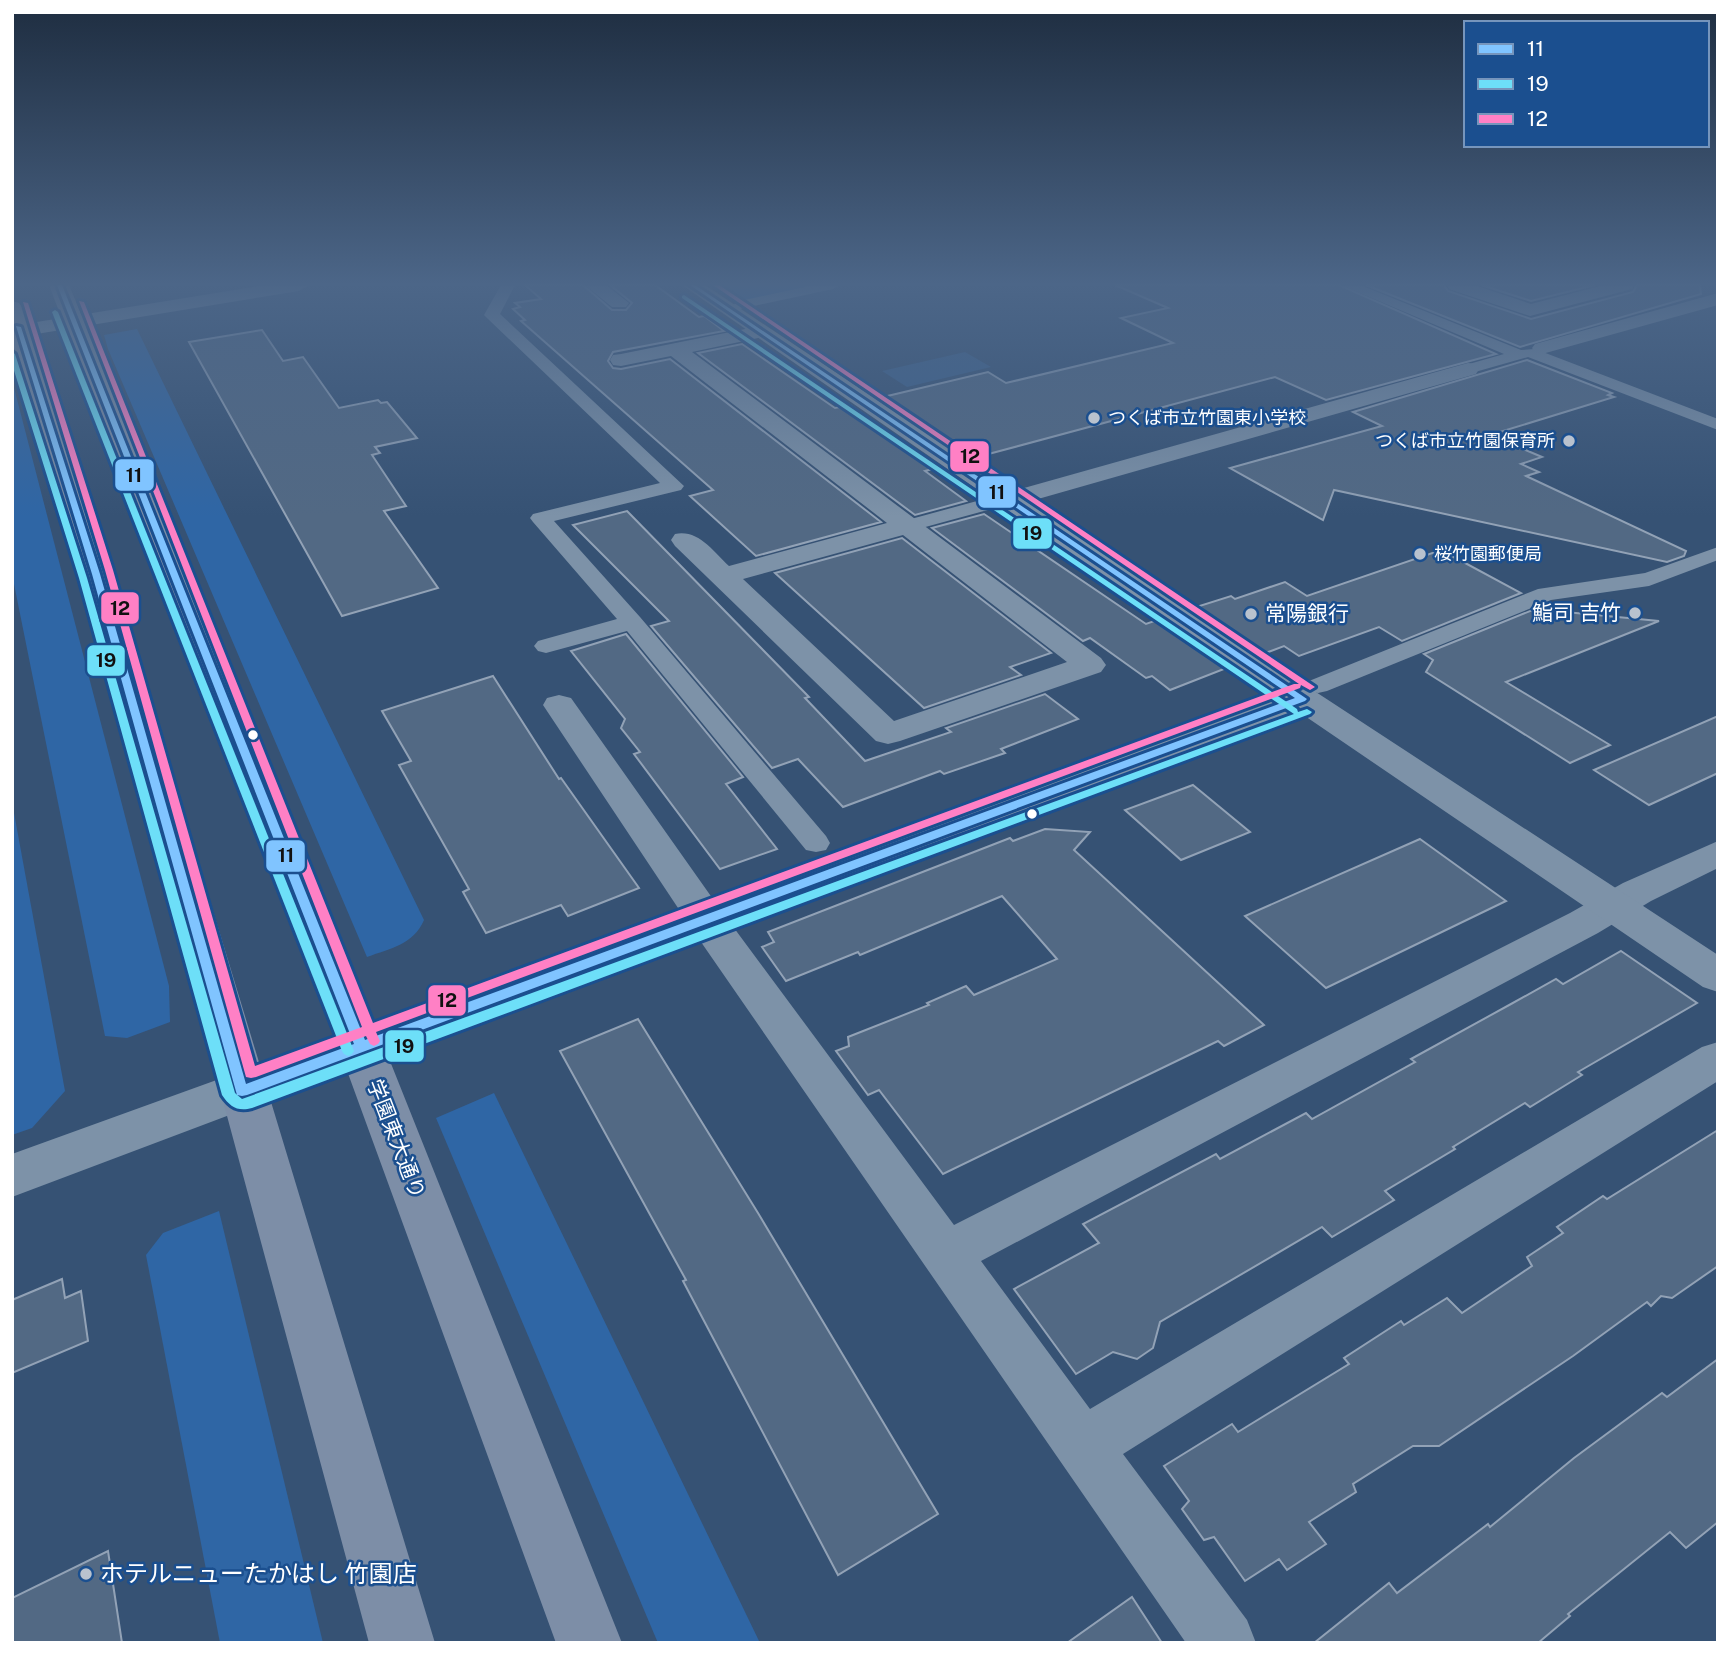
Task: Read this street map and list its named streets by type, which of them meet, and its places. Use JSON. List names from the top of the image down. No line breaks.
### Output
{"streets":{"main road":["学園東大通り"]},"places":["つくば市立竹園東小学校","つくば市立竹園保育所","桜竹園郵便局","鮨司 吉竹","常陽銀行","ホテルニューたかはし 竹園店"],"lines":["transit line 11","transit line 19","transit line 12"],"legend":["11","19","12"]}
